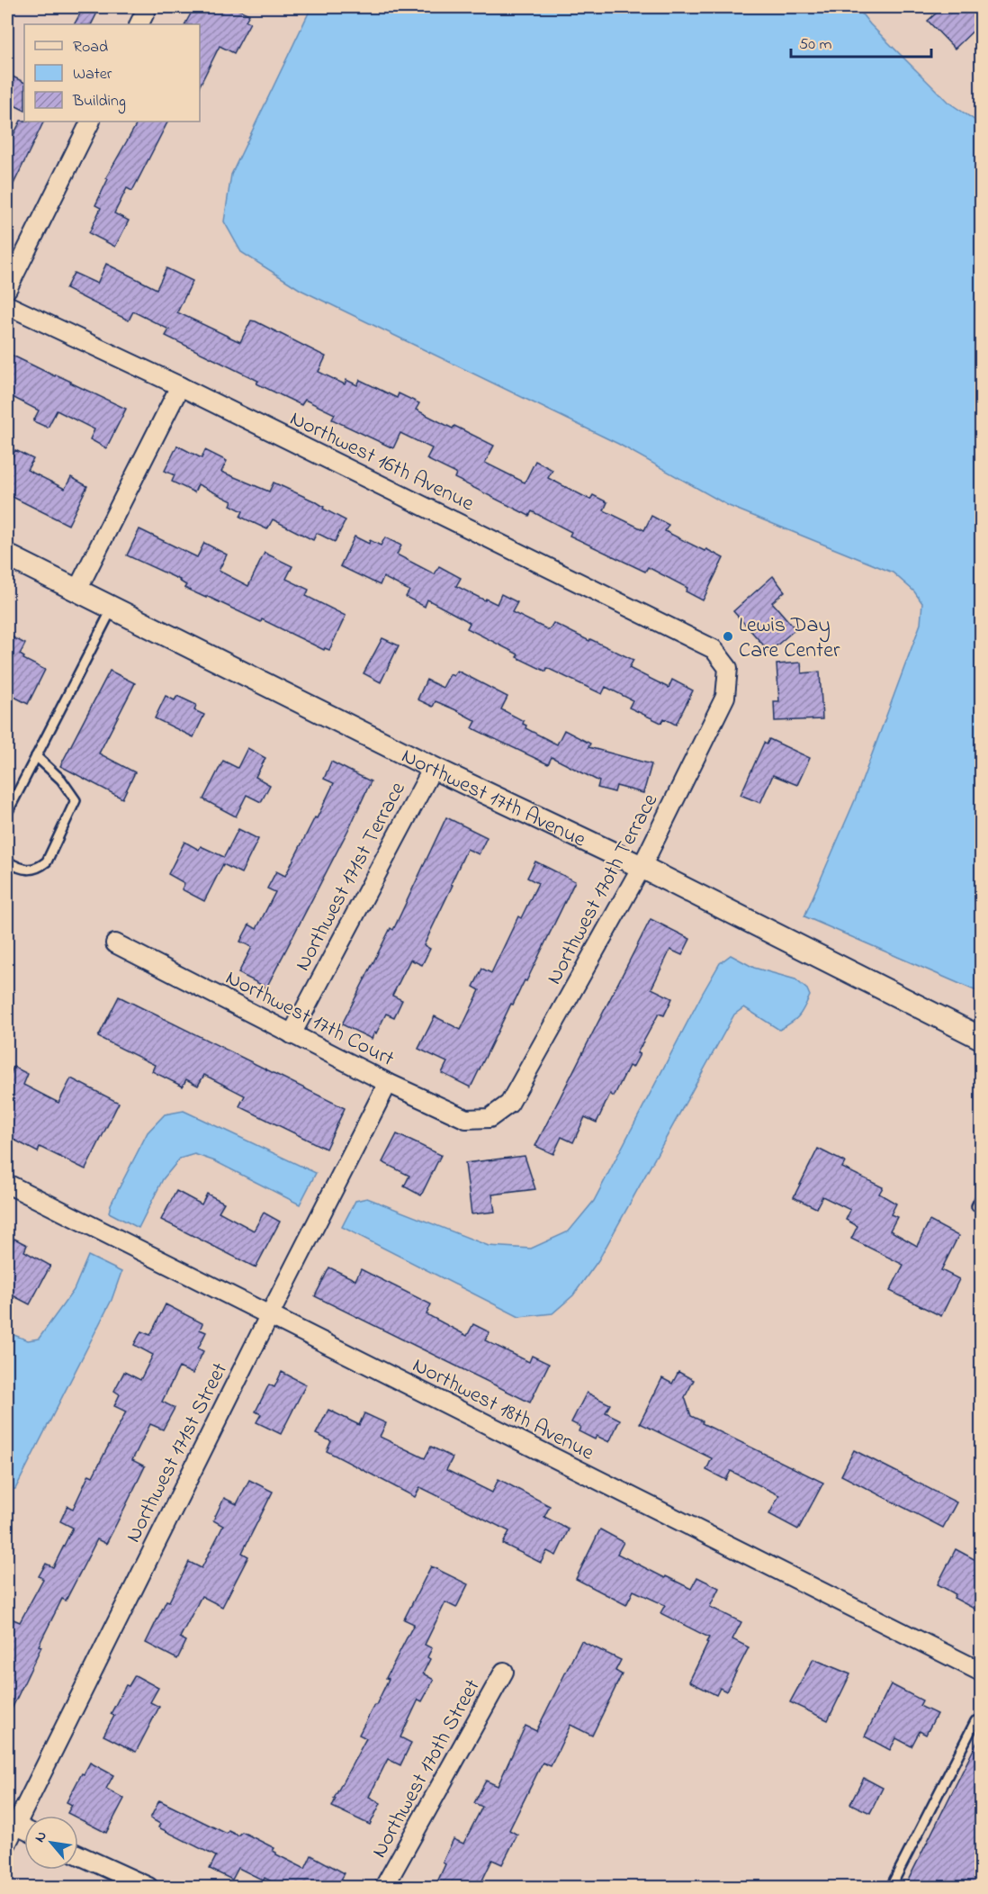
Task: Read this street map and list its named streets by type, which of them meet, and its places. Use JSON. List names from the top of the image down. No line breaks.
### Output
{"streets":{"street":["Northwest 16th Avenue","Northwest 17th Avenue","Northwest 171st Terrace","Northwest 170th Terrace","Northwest 17th Court","Northwest 18th Avenue","Northwest 171st Street","Northwest 170th Street"]},"crossings":[["Northwest 16th Avenue","Northwest 170th Terrace"],["Northwest 17th Avenue","Northwest 171st Terrace"],["Northwest 17th Avenue","Northwest 170th Terrace"],["Northwest 171st Terrace","Northwest 17th Court"],["Northwest 170th Terrace","Northwest 17th Court"],["Northwest 17th Court","Northwest 171st Street"],["Northwest 18th Avenue","Northwest 171st Street"]],"places":["Lewis Day Care Center"],"legend":["Road","Water","Building"],"scale_bar":"50 m","north":"top left"}
